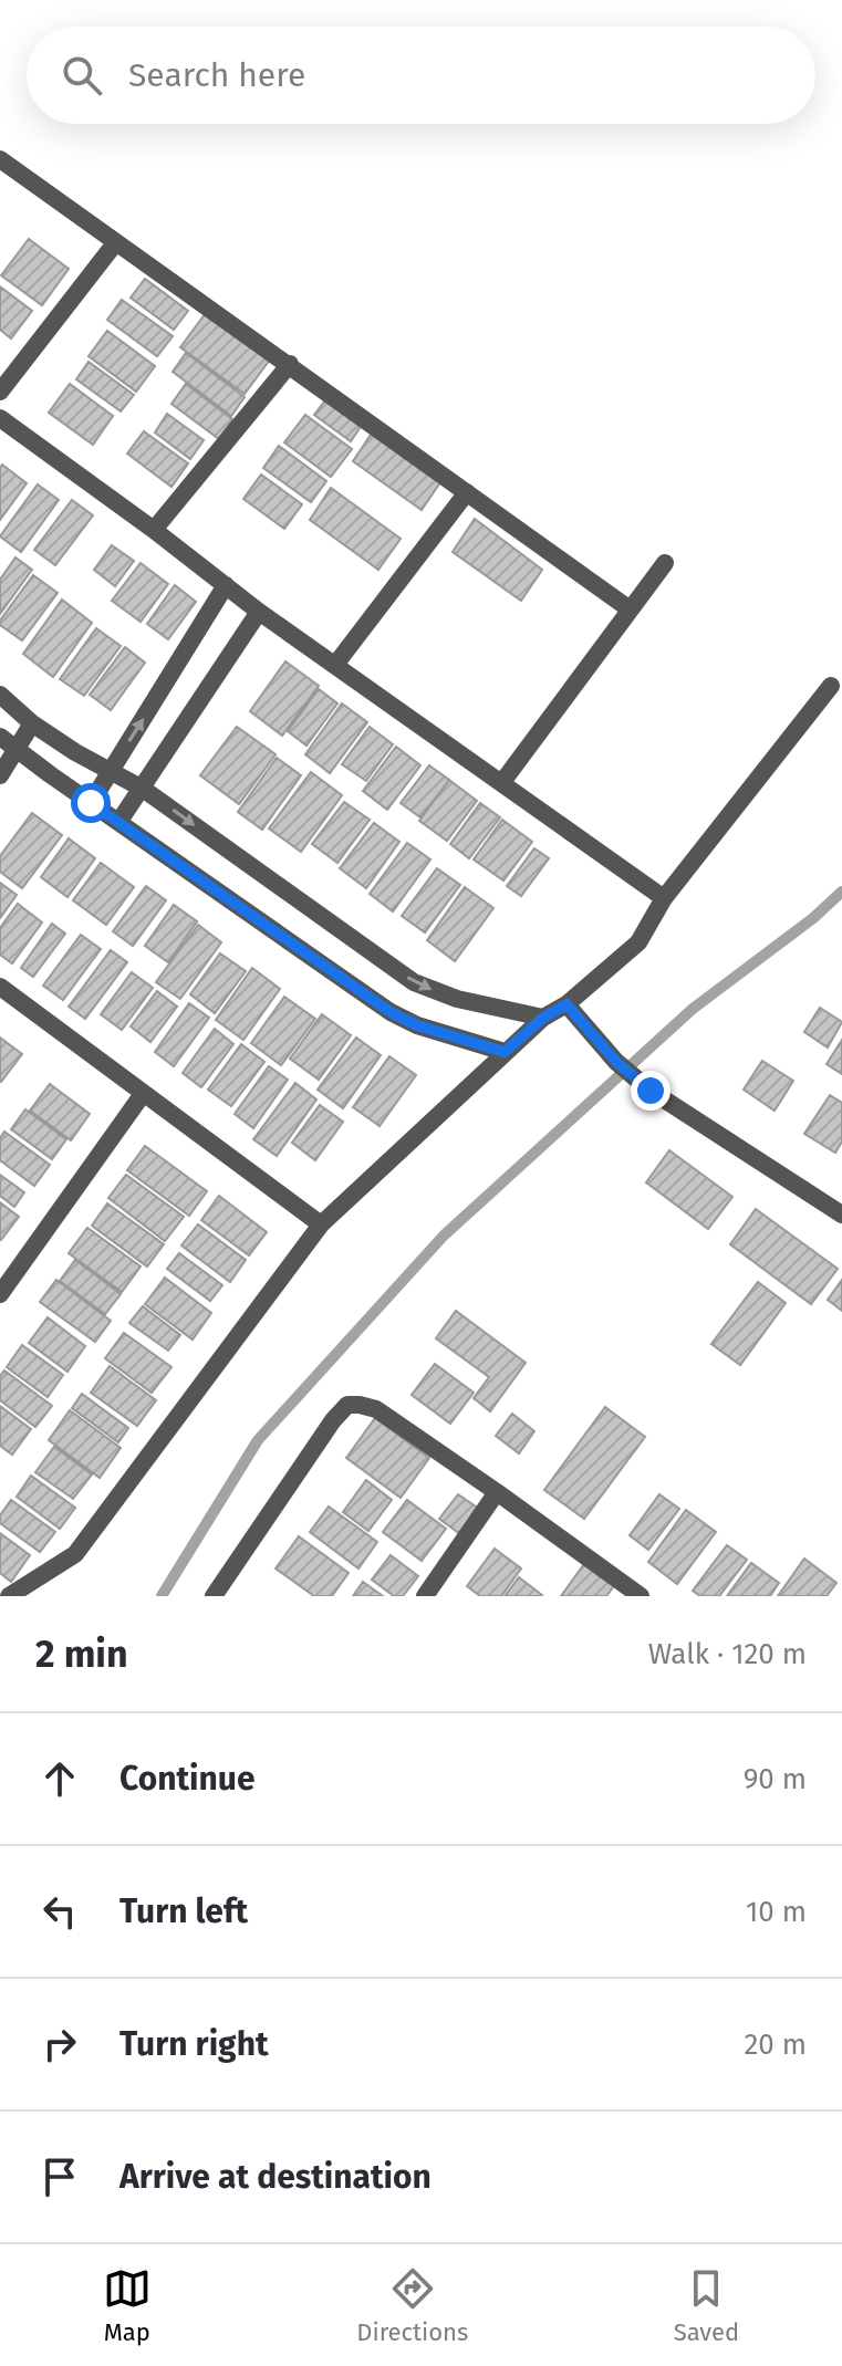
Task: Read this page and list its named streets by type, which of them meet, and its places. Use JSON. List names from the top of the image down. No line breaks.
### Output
{"page":{"search":"Search here","heading":["2 min","Walk · 120 m"],"list":[["Continue","90 m"],["Turn left","10 m"],["Turn right","20 m"],"Arrive at destination"],"nav":["Map","Directions","Saved"]}}
